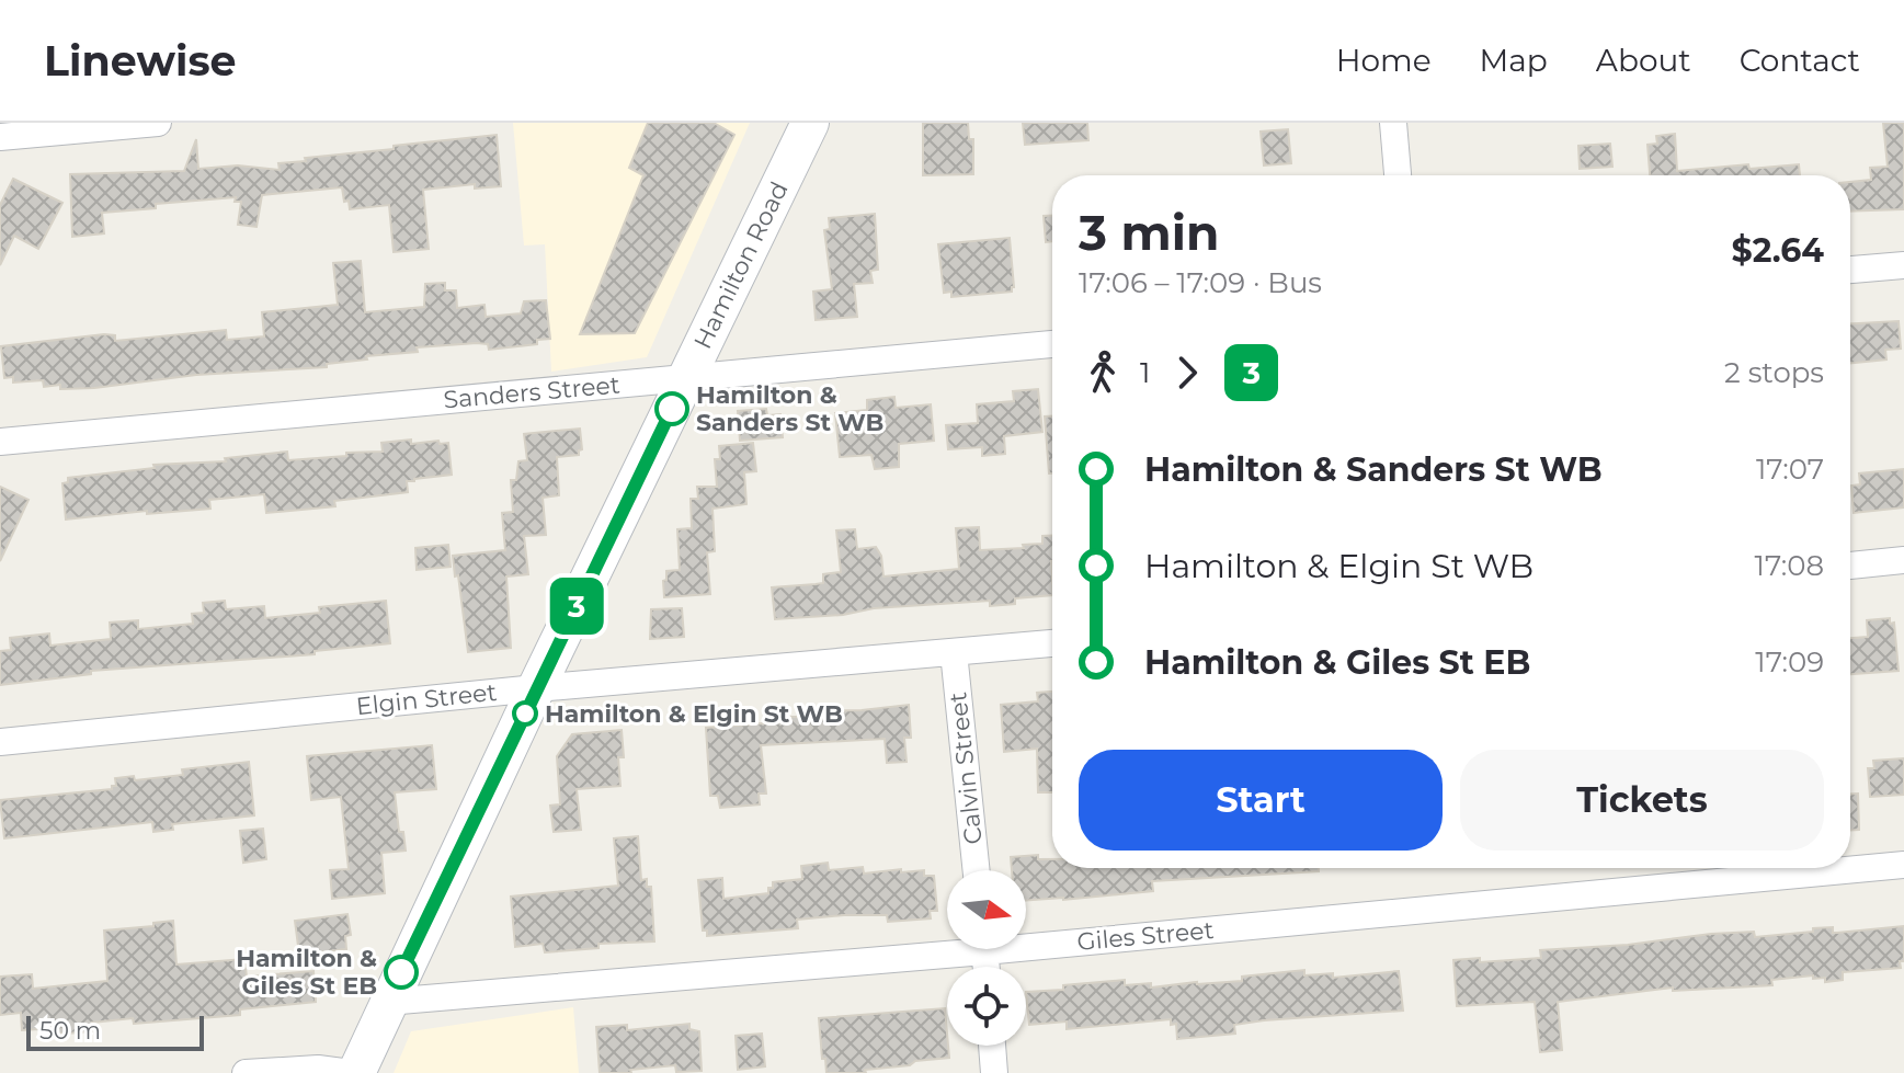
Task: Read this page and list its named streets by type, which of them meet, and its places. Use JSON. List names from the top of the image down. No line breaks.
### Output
{"streets":{"main road":["Hamilton Road"],"street":["Sanders Street","Elgin Street","Calvin Street","Giles Street"]},"crossings":[["Hamilton Road","Sanders Street"],["Hamilton Road","Elgin Street"],["Hamilton Road","Giles Street"],["Elgin Street","Calvin Street"]],"places":["Hamilton & Sanders St WB","Hamilton & Elgin St WB","Hamilton & Giles St EB"],"lines":["bus line 3"],"scale_bar":"50 m","north":"right","page":{"header":"Linewise","nav":["Home","Map","About","Contact"],"on_map":"3","heading":["3 min","17:06 – 17:09 · Bus","$2.64"],"legs":["1","3","2 stops"],"list":[{"name":"Hamilton & Sanders St WB","value":"17:07"},{"name":"Hamilton & Elgin St WB","value":"17:08"},{"name":"Hamilton & Giles St EB","value":"17:09"}],"buttons":["Start","Tickets"],"scale":"50 m"}}
